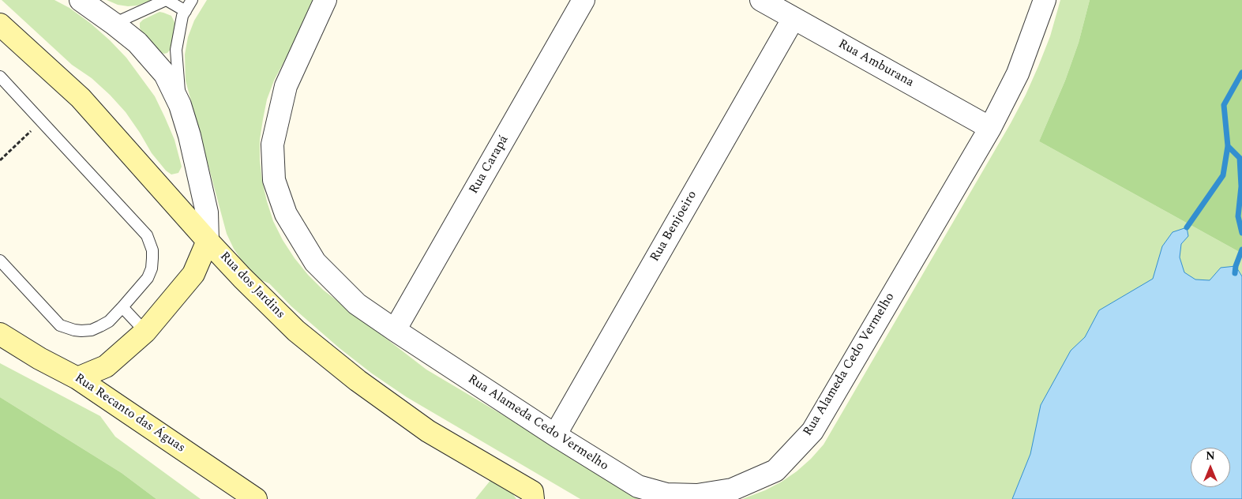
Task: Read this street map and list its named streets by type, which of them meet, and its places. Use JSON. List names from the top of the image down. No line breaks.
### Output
{"streets":{"street":["Rua Amburana","Rua Carapá","Rua Benjoeiro","Rua dos Jardins","Rua Alameda Cedo Vermelho","Rua Recanto das Águas"]},"crossings":[["Rua Amburana","Rua Benjoeiro"],["Rua Amburana","Rua Alameda Cedo Vermelho"],["Rua Carapá","Rua Alameda Cedo Vermelho"],["Rua Benjoeiro","Rua Alameda Cedo Vermelho"]],"north":"top"}
